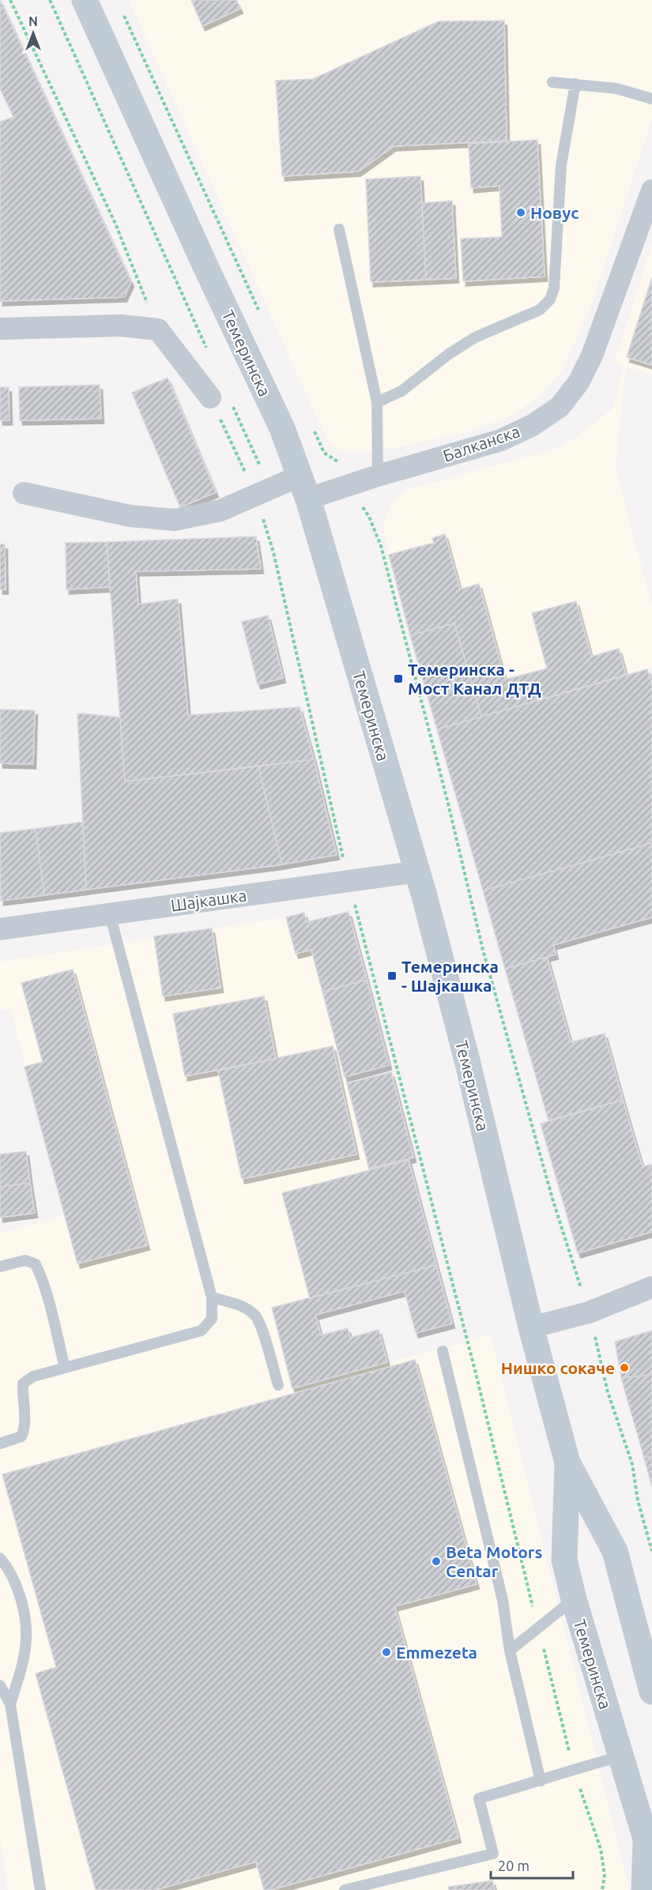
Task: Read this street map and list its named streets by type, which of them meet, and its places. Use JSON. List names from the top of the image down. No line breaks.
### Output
{"streets":{"main road":["Темеринска"],"street":["Балканска","Шајкашка"]},"crossings":[["Темеринска","Балканска"],["Темеринска","Шајкашка"]],"places":{"other":["Новус","Нишко сокаче","Beta Motors Centar","Emmezeta"],"transit":["Темеринска - Мост Канал ДТД","Темеринска - Шајкашка"]},"scale_bar":"20 m","north":"top"}
